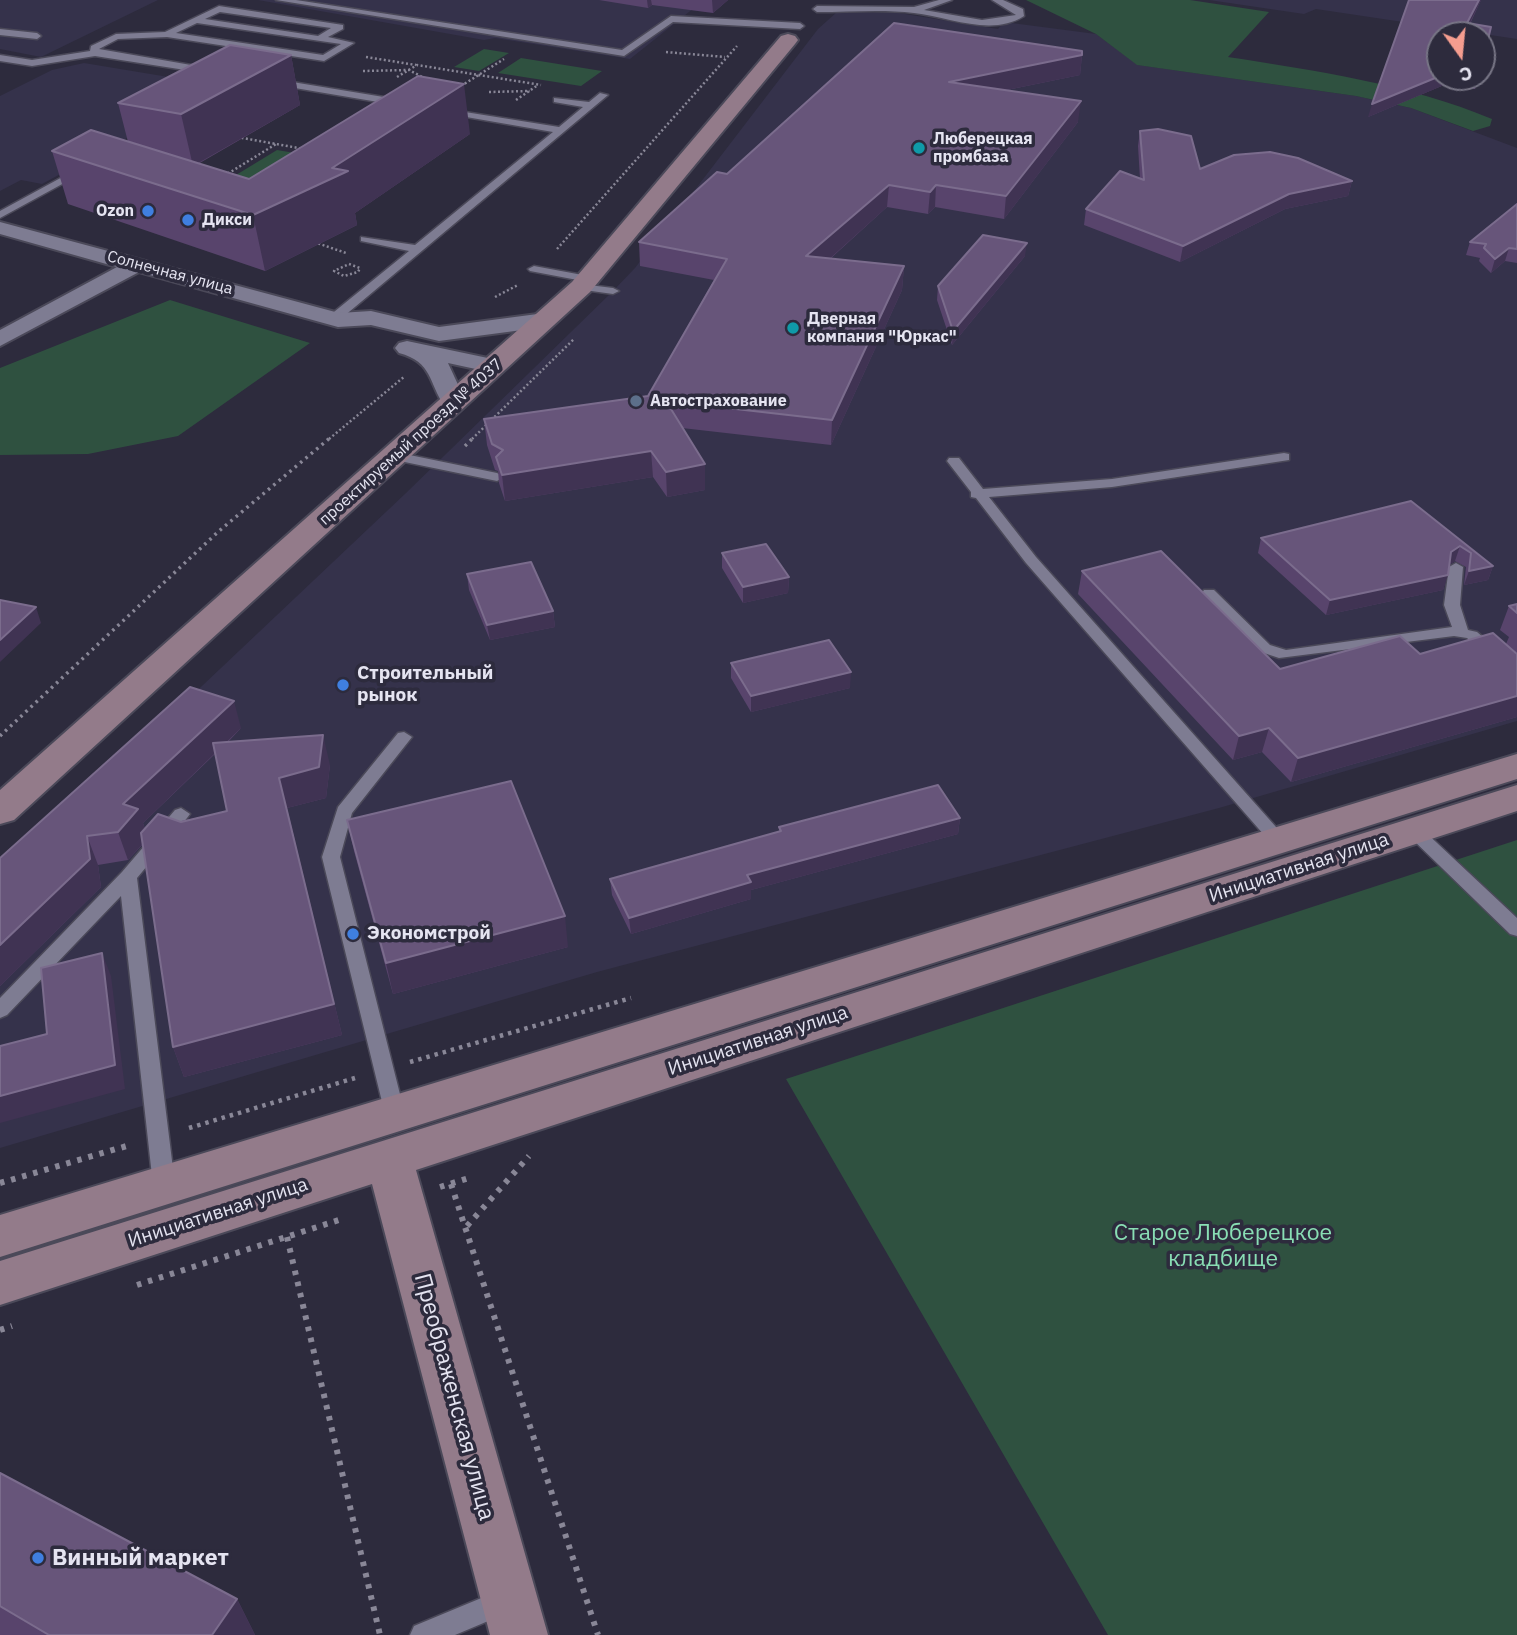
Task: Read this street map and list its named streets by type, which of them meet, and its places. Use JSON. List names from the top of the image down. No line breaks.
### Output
{"streets":{"main road":["проектируемый проезд № 4037","Инициативная улица","Преображенская улица"],"street":["Солнечная улица"]},"crossings":[["Инициативная улица","Преображенская улица"]],"parks":["Старое Люберецкое кладбище"],"places":["Люберецкая промбаза","Ozon","Дикси","Дверная компания \"Юркас\"","Автострахование","Строительный рынок","Экономстрой","Винный маркет"],"north":"bottom"}
